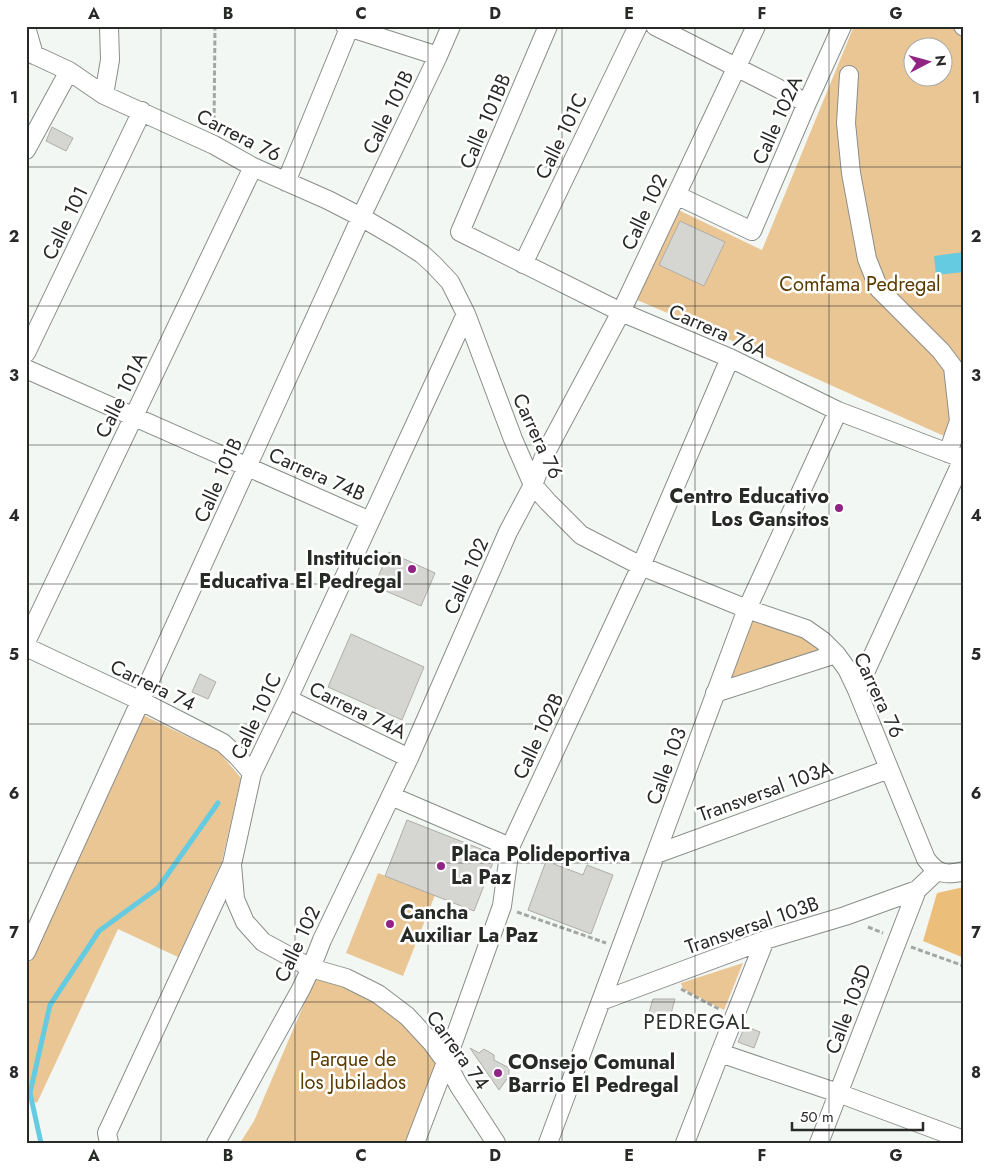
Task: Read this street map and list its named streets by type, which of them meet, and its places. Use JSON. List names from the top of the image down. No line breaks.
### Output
{"streets":{"street":["Calle 101B","Calle 102A","Calle 101BB","Carrera 76","Calle 101C","Calle 102","Calle 101","Carrera 76A","Calle 101A","Carrera 74B","Carrera 74","Carrera 74A","Calle 102B","Calle 103","Transversal 103A","Transversal 103B","Calle 103D"]},"crossings":[["Calle 101B","Carrera 76"],["Calle 101B","Carrera 74B"],["Calle 101B","Carrera 74"],["Calle 102A","Calle 102"],["Calle 101BB","Carrera 76A"],["Carrera 76","Calle 101C"],["Carrera 76","Calle 102"],["Carrera 76","Calle 101"],["Carrera 76","Calle 101A"],["Carrera 76","Calle 102B"],["Carrera 76","Calle 103"],["Carrera 76","Transversal 103A"],["Calle 101C","Carrera 76A"],["Calle 101C","Carrera 74B"],["Calle 101C","Carrera 74"],["Calle 101C","Carrera 74A"],["Calle 102","Carrera 76A"],["Calle 102","Carrera 74"],["Calle 102","Carrera 74A"],["Carrera 76A","Calle 102B"],["Carrera 76A","Calle 103"],["Calle 101A","Carrera 74B"],["Carrera 74","Calle 102B"],["Calle 103","Transversal 103A"],["Calle 103","Transversal 103B"],["Transversal 103B","Calle 103D"]],"districts":["PEDREGAL"],"parks":["Comfama Pedregal","Parque de los Jubilados"],"places":["Centro Educativo Los Gansitos","Institucion Educativa El Pedregal","Placa Polideportiva La Paz","Cancha Auxiliar La Paz","COnsejo Comunal Barrio El Pedregal"],"scale_bar":"50 m","north":"right","grid":{"columns":["A","B","C","D","E","F","G"],"rows":["1","2","3","4","5","6","7","8"]}}
